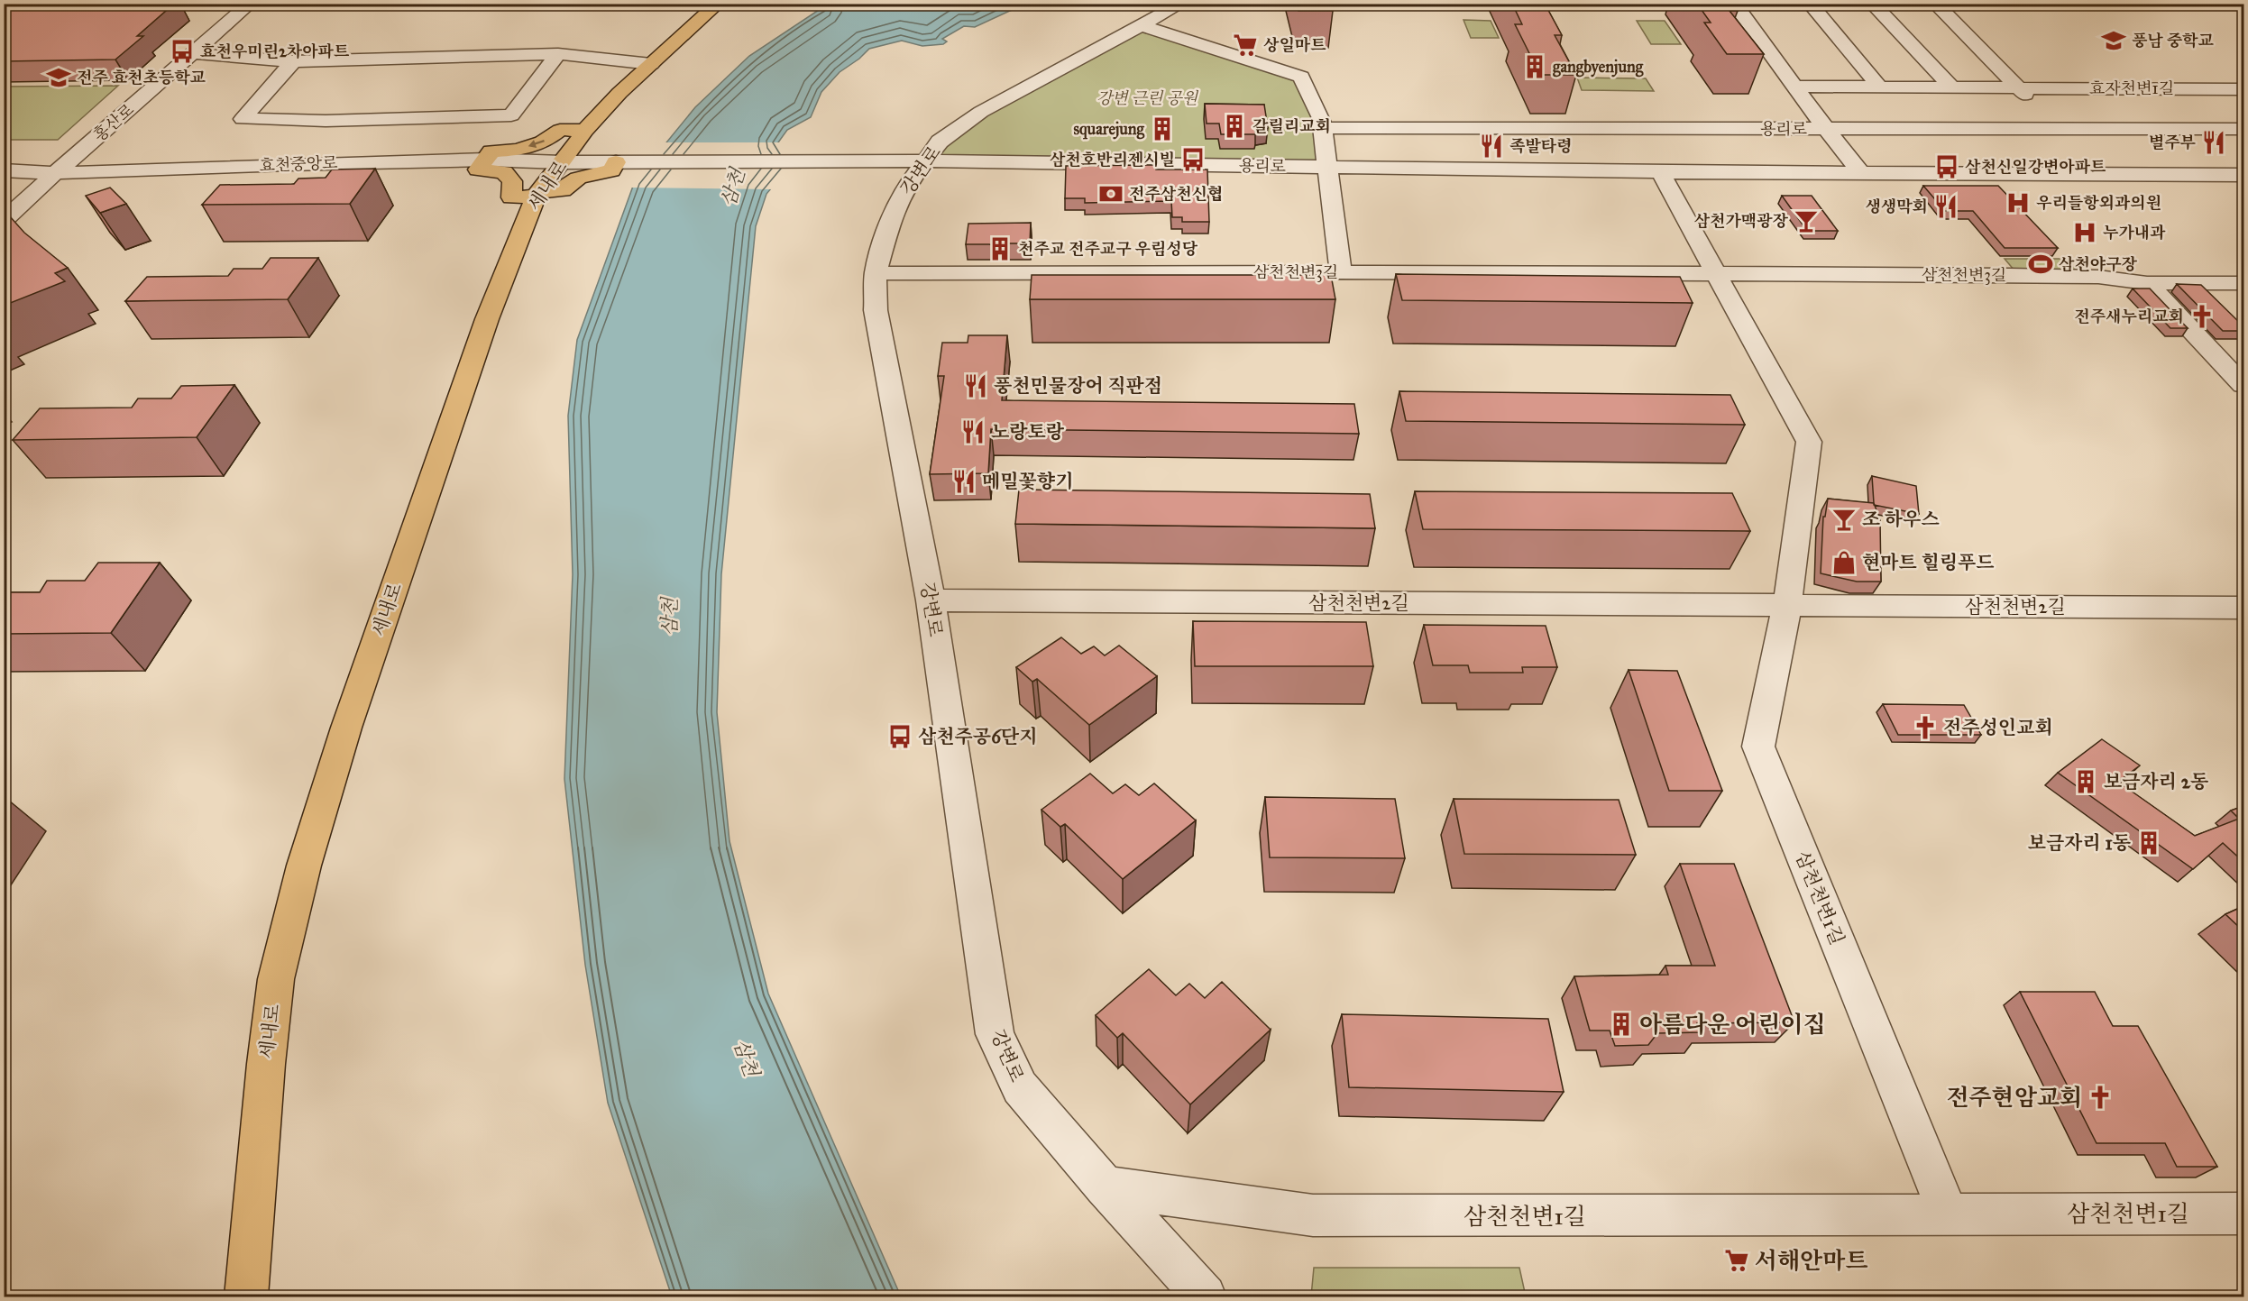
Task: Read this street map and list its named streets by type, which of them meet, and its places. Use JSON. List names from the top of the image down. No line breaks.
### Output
{"streets":{"main road":["세내로"],"street":["효자천변1길","홍산로","용리로","효천중앙로","강변로","삼천천변3길","삼천천변2길","삼천천변1길"]},"crossings":[["홍산로","효천중앙로"],["용리로","강변로"],["용리로","세내로"],["효천중앙로","세내로"],["강변로","삼천천변3길"],["강변로","삼천천변2길"],["강변로","삼천천변1길"],["삼천천변2길","삼천천변1길"]],"water":["삼천"],"parks":["강변 근린 공원"],"places":{"school or university":["풍남 중학교","전주 효천초등학교"],"supermarket":["상일마트","서해안마트"],"bus stop":["효천우미린2차아파트","삼천호반리젠시빌","삼천신일강변아파트","삼천주공6단지"],"building":["gangbyenjung","갈릴리교회","squarejung","천주교 전주교구 우림성당","보금자리 2동","보금자리 1동","아름다운 어린이집"],"restaurant":["별주부","족발타령","생생막회","풍천민물장어 직판점","노랑토랑","메밀꽃향기"],"bank":["전주삼천신협"],"hospital":["우리들항외과의원","누가내과"],"bar":["삼천가맥광장","조 하우스"],"sports":["삼천야구장"],"church":["전주새누리교회","전주성인교회","전주현암교회"],"shop":["현마트 힐링푸드"]}}
